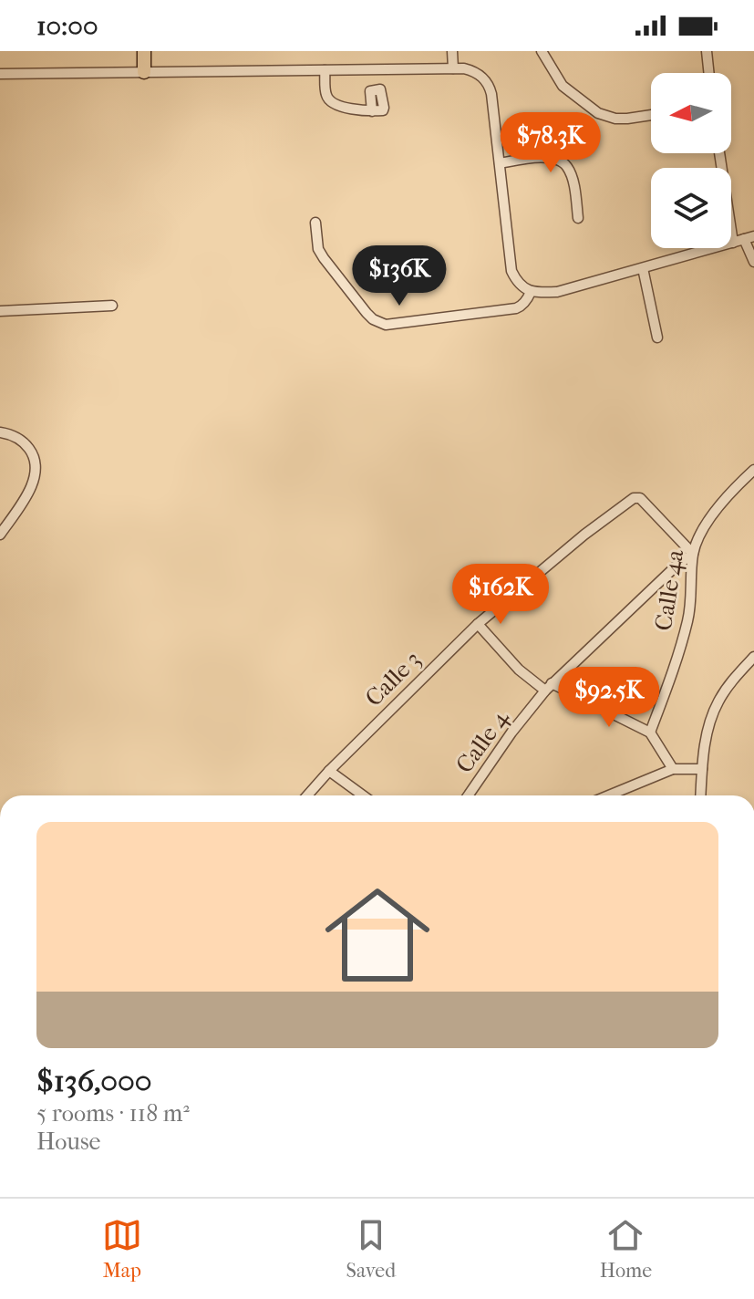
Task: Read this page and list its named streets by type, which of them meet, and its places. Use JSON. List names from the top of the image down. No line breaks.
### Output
{"streets":{"street":["Calle 4a","Calle 3","Calle 4"]},"crossings":[["Calle 4a","Calle 3"],["Calle 4a","Calle 4"],["Calle 3","Calle 4"]],"north":"left","page":{"status":"10:00","price":["$78.3K","$136K","$162K","$92.5K"],"list":[{"name":"$136,000","note":"5 rooms · 118 m² · House"}],"tabs":["Map","Saved","Home"]}}
